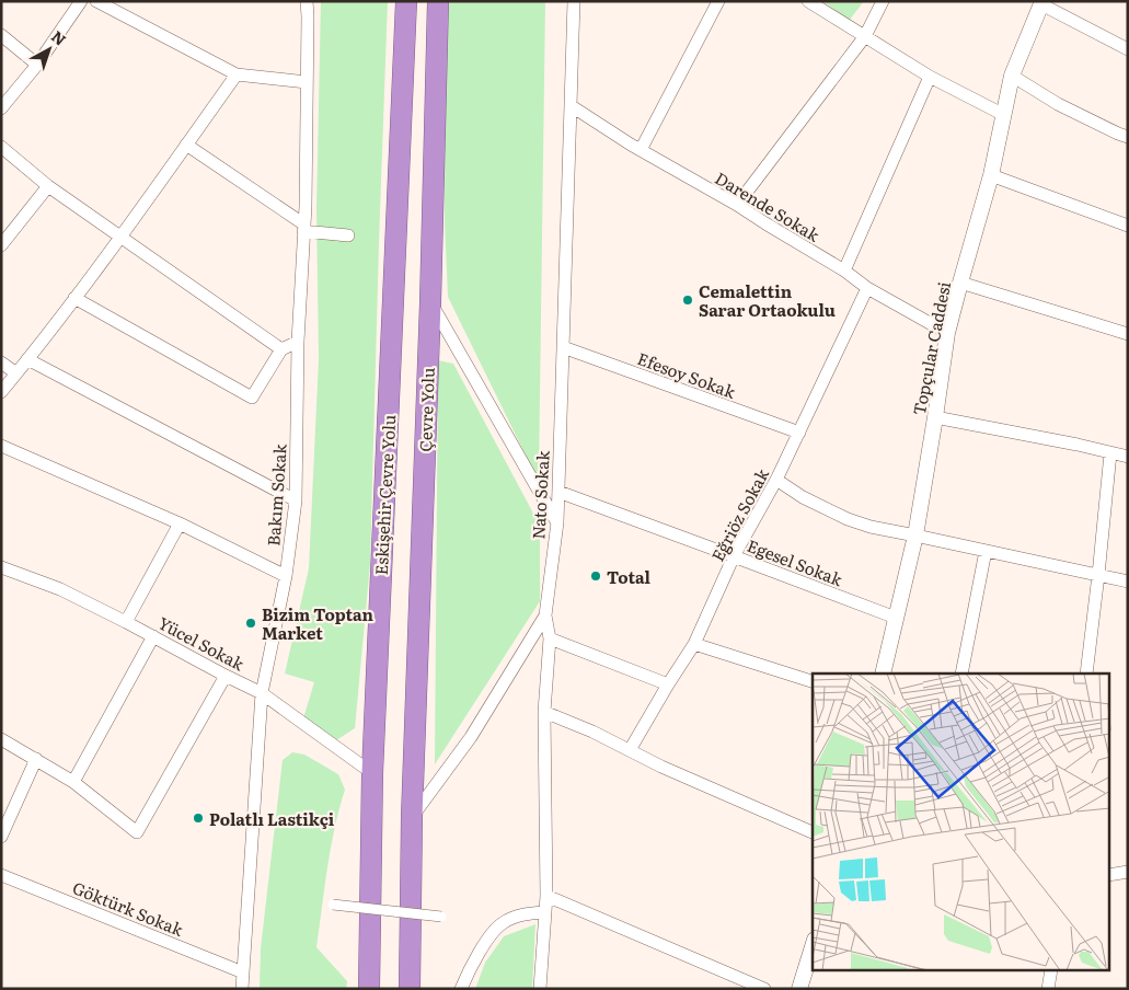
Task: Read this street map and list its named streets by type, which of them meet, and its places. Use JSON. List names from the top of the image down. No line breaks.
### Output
{"streets":{"highway":["Çevre Yolu","Eskişehir Çevre Yolu"],"street":["Darende Sokak","Topçular Caddesi","Efesoy Sokak","Bakım Sokak","Nato Sokak","Eğriöz Sokak","Egesel Sokak","Yücel Sokak","Göktürk Sokak"]},"crossings":[["Darende Sokak","Topçular Caddesi"],["Darende Sokak","Nato Sokak"],["Darende Sokak","Eğriöz Sokak"],["Topçular Caddesi","Egesel Sokak"],["Efesoy Sokak","Nato Sokak"],["Efesoy Sokak","Eğriöz Sokak"],["Bakım Sokak","Yücel Sokak"],["Bakım Sokak","Göktürk Sokak"],["Eskişehir Çevre Yolu","Yücel Sokak"],["Nato Sokak","Egesel Sokak"],["Eğriöz Sokak","Egesel Sokak"]],"places":["Cemalettin Sarar Ortaokulu","Total","Bizim Toptan Market","Polatlı Lastikçi"],"north":"top right"}
